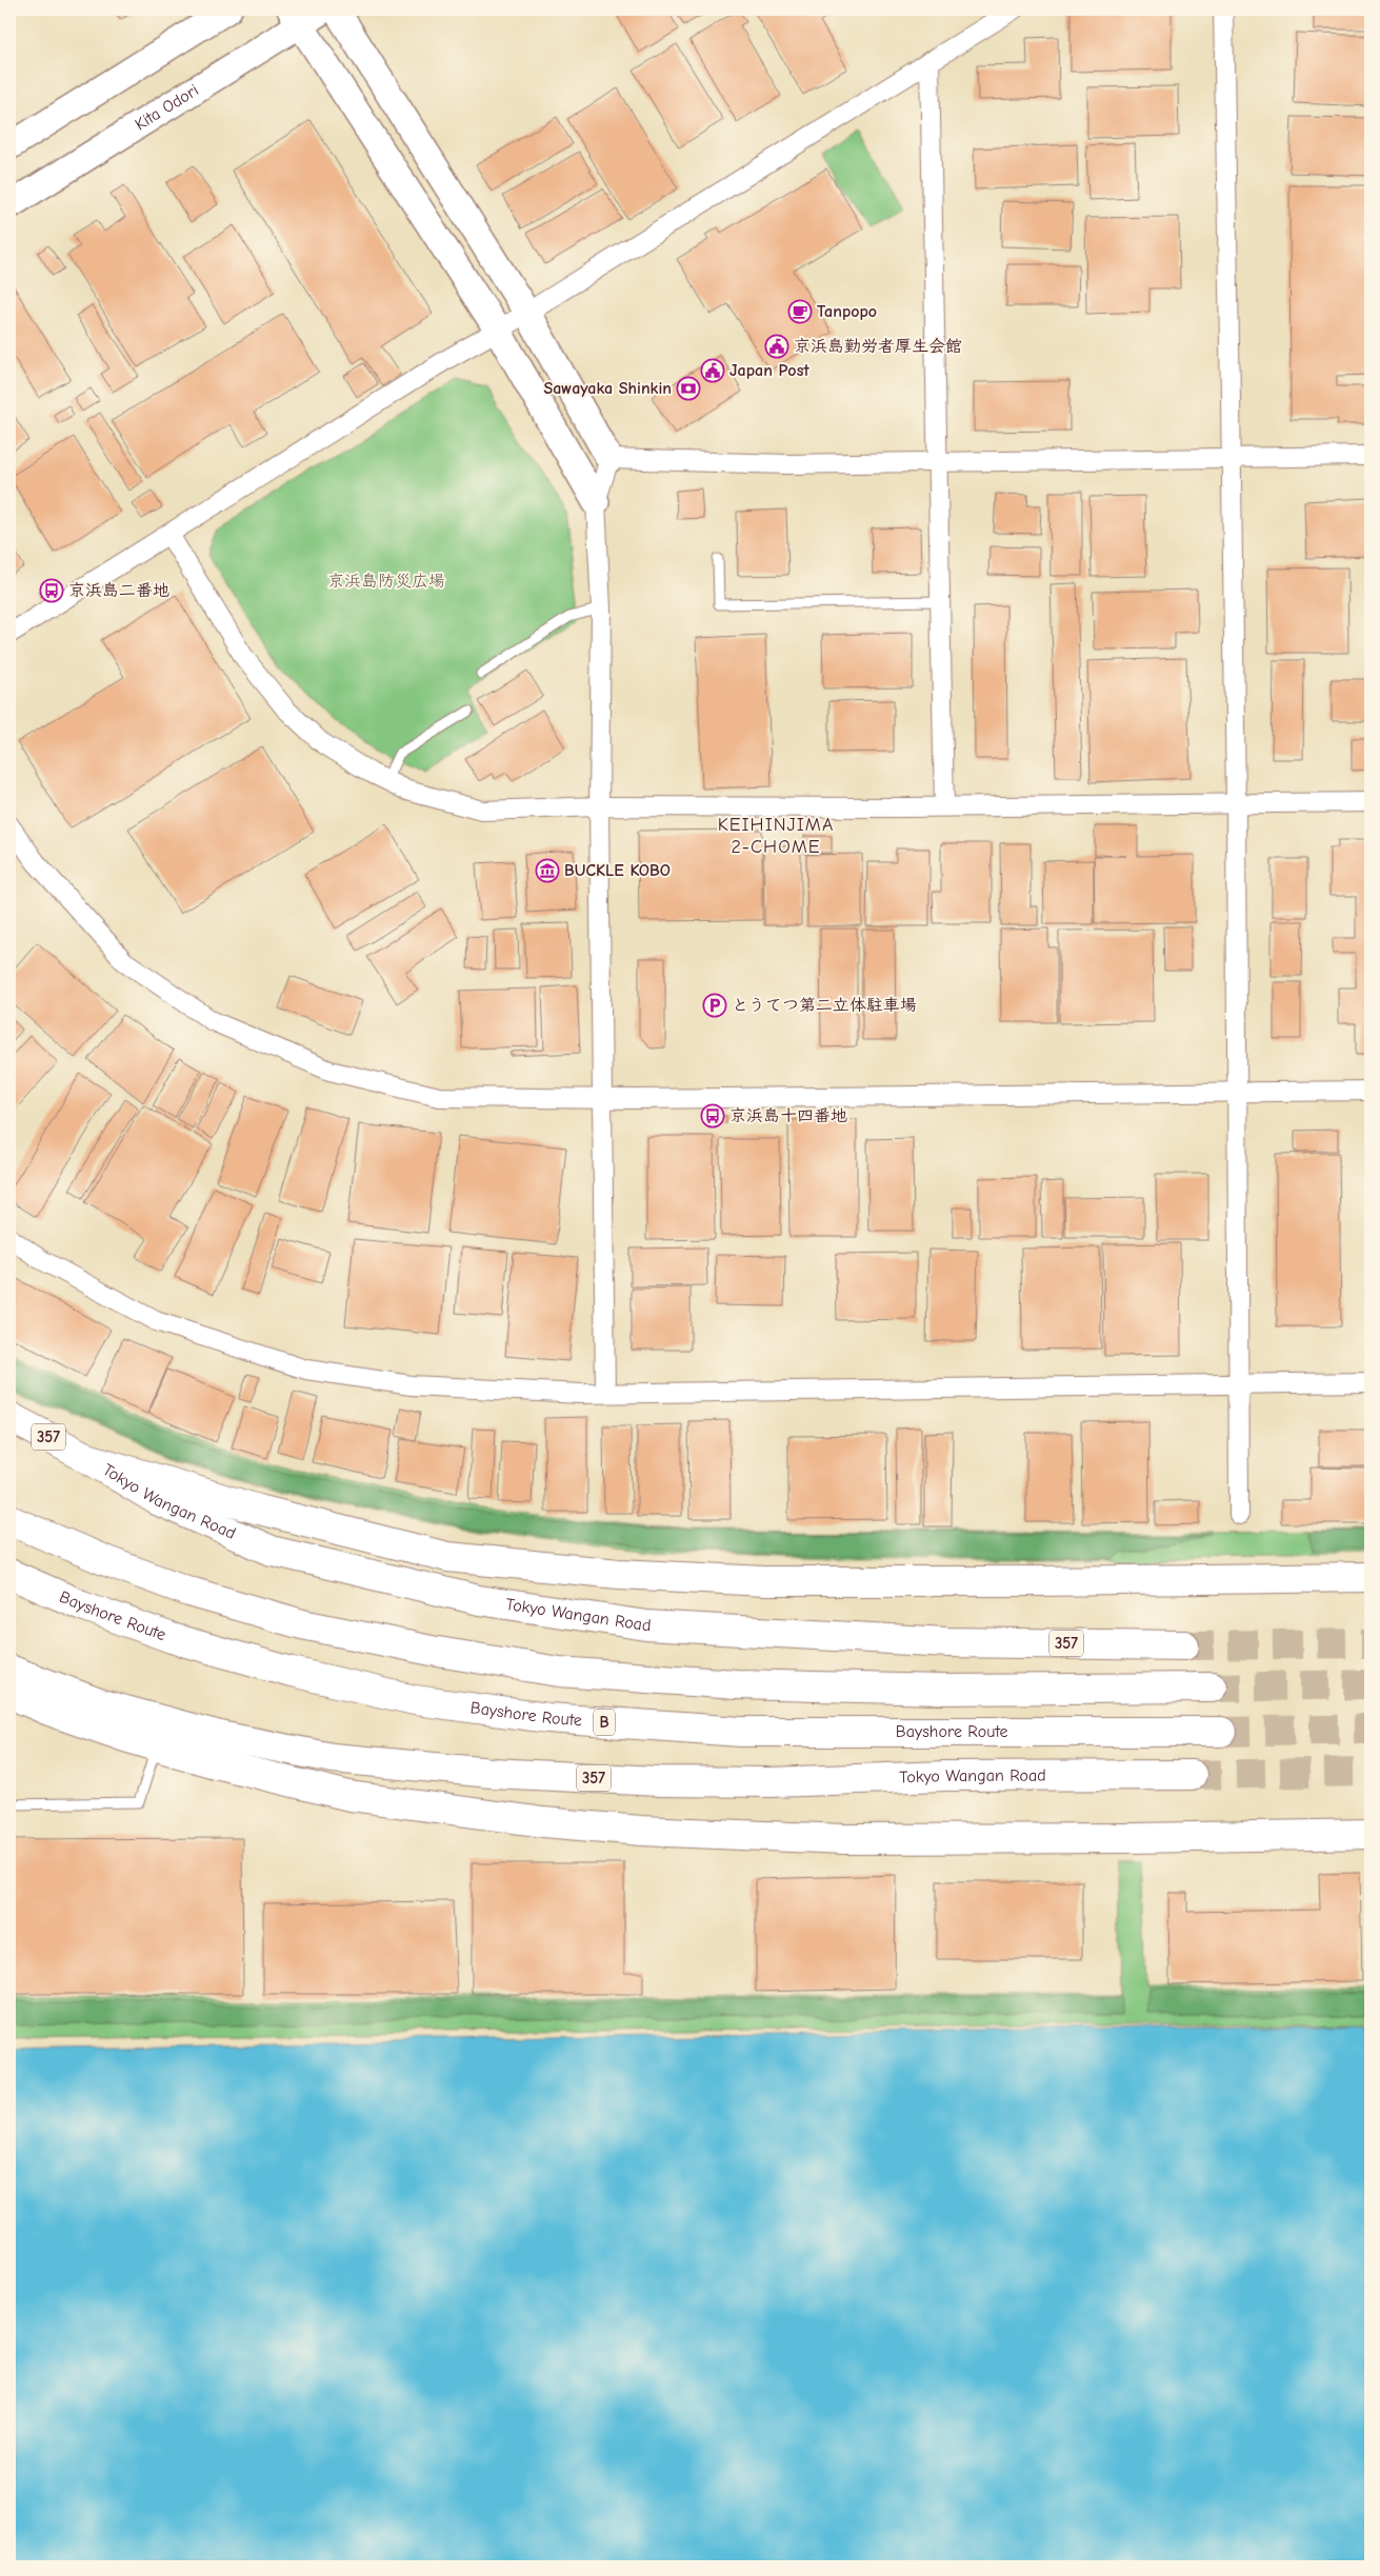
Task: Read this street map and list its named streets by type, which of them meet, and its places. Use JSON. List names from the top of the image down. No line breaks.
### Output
{"streets":{"highway":["357","Tokyo Wangan Road","Bayshore Route","B"],"street":["Kita Odori"]},"districts":["KEIHINJIMA 2-CHOME"],"parks":["京浜島防災広場"],"places":{"cafe":["Tanpopo"],"public building":["京浜島勤労者厚生会館","Japan Post"],"bank":["Sawayaka Shinkin"],"bus stop":["京浜島二番地","京浜島十四番地"],"museum":["BUCKLE KOBO"],"parking":["とうてつ第二立体駐車場"]}}
